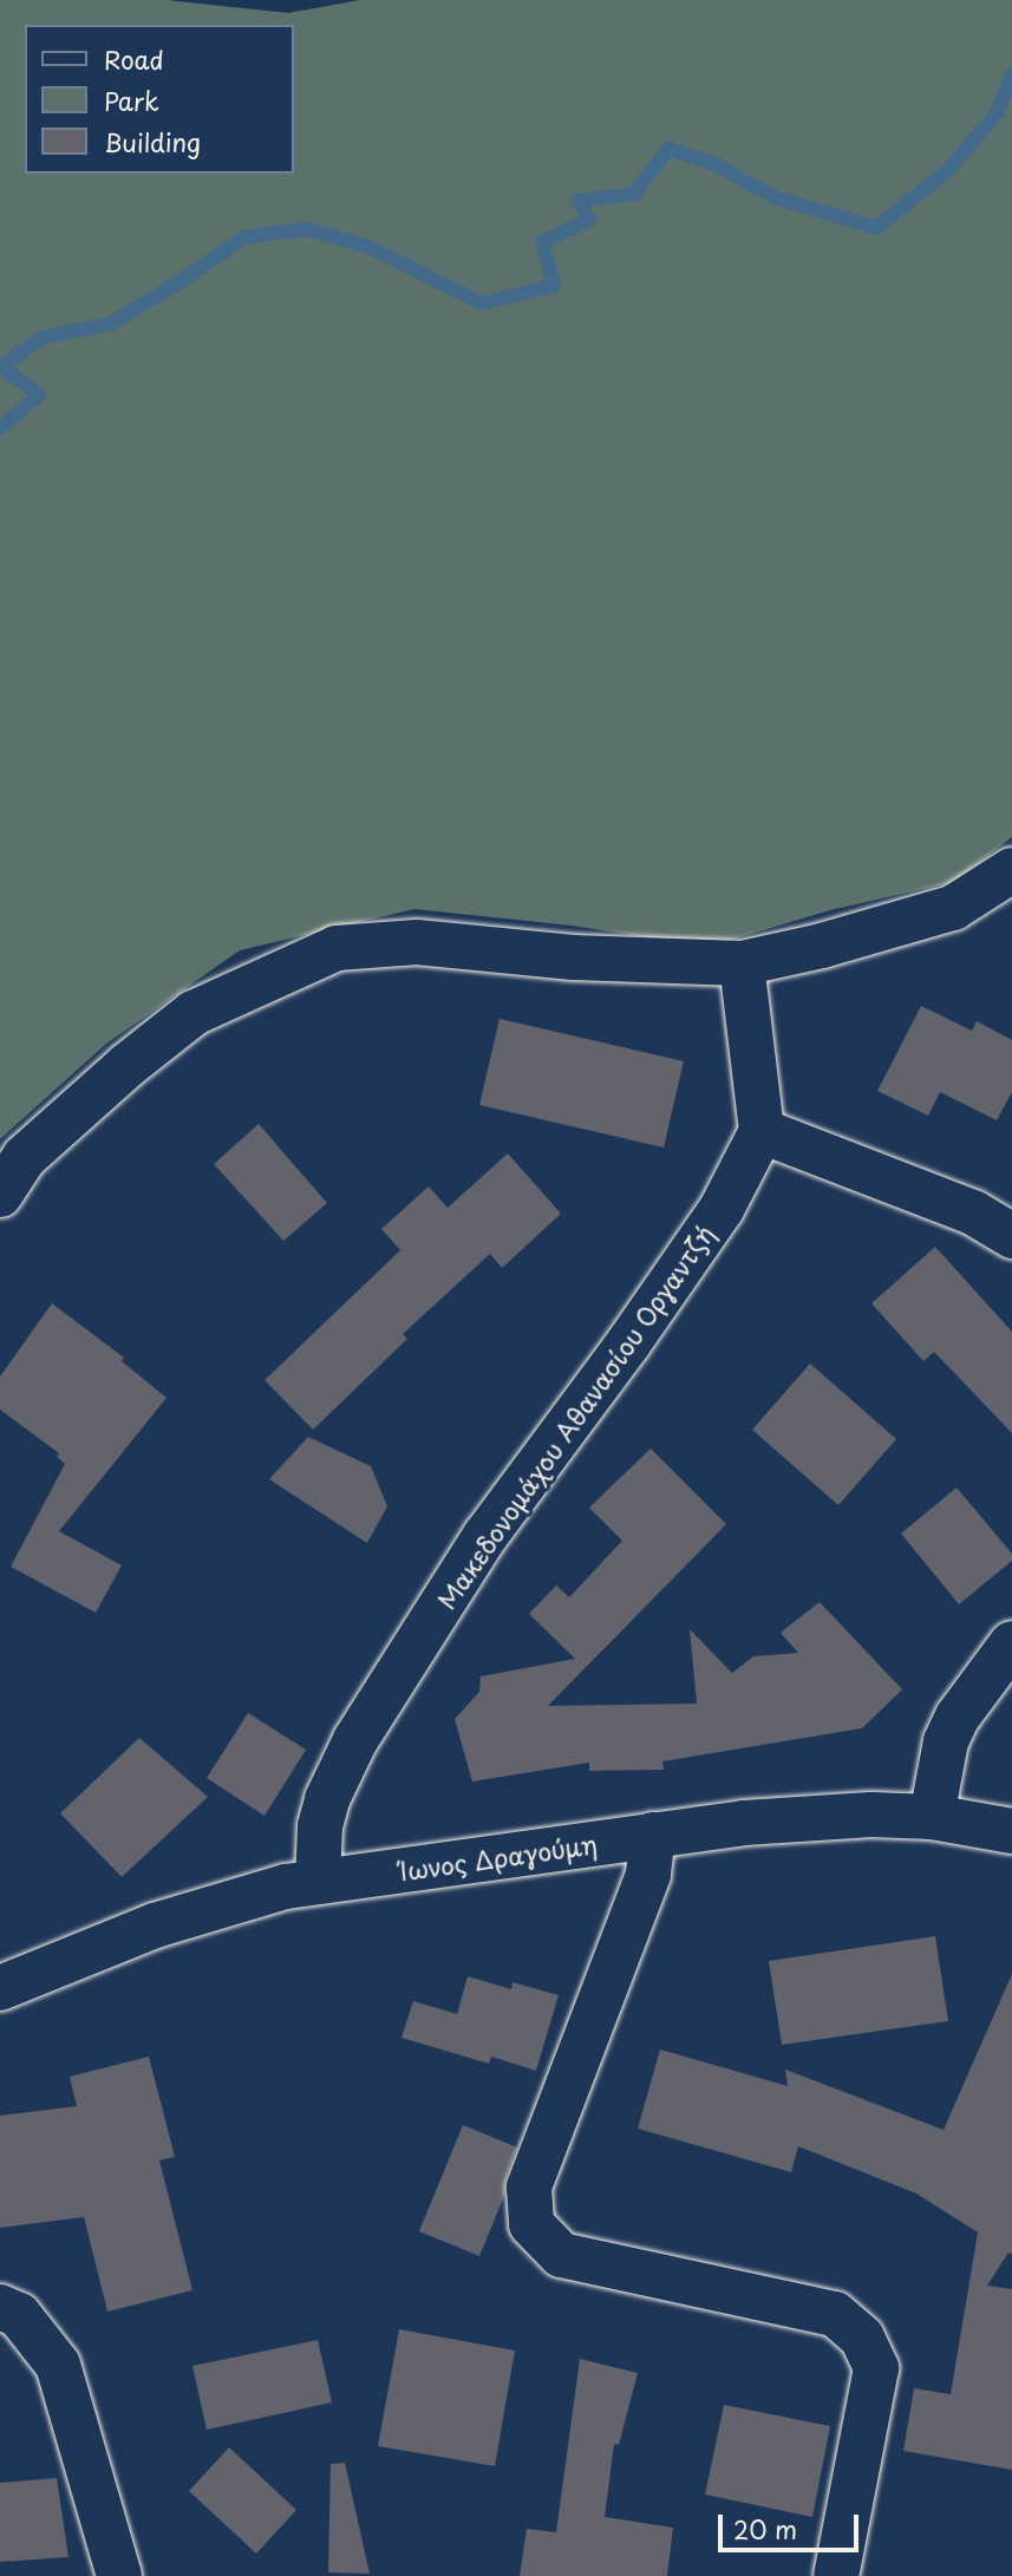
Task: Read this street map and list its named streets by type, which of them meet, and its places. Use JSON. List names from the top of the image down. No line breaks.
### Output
{"streets":{"street":["Μακεδονομάχου Αθανασίου Οργαντζή","Ίωνος Δραγούμη"]},"crossings":[["Μακεδονομάχου Αθανασίου Οργαντζή","Ίωνος Δραγούμη"]],"legend":["Road","Park","Building"],"scale_bar":"20 m"}
